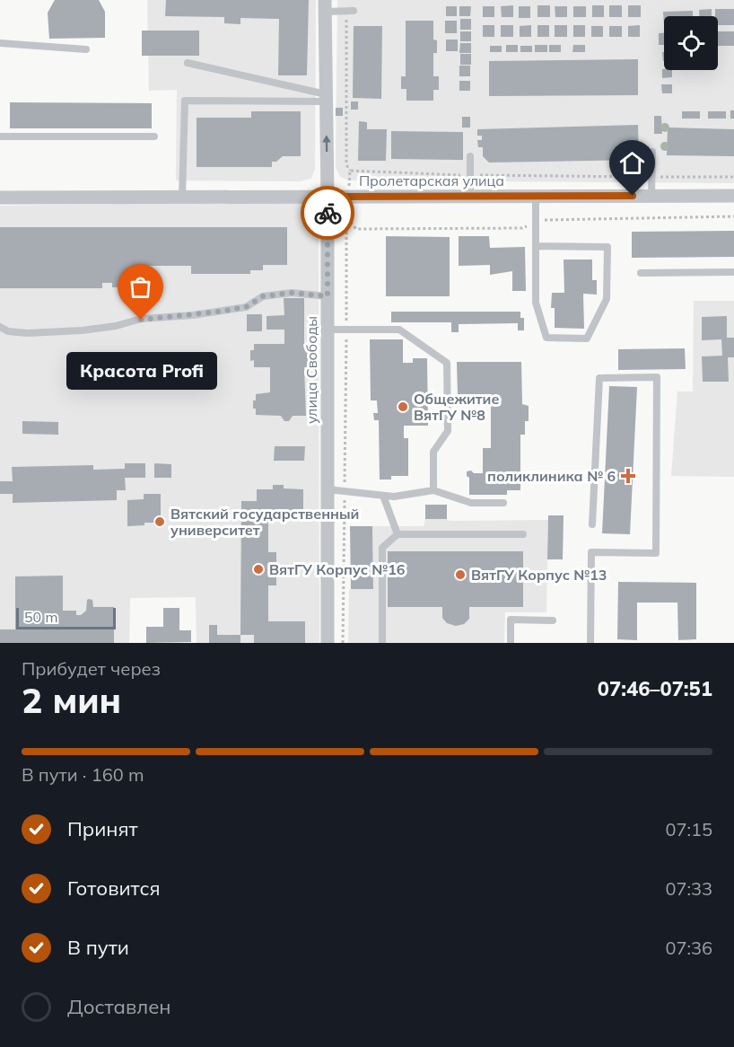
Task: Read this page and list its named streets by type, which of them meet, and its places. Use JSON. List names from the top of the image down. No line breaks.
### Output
{"streets":{"street":["Пролетарская улица","улица Свободы"]},"crossings":[["Пролетарская улица","улица Свободы"]],"places":{"other":["Красота Profi","Общежитие ВятГУ №8","Вятский государственный университет","ВятГУ Корпус №16","ВятГУ Корпус №13"],"health":["поликлиника № 6"]},"scale_bar":"50 m","page":{"bubble":"Красота Profi","scale":"50 m","heading":["2 мин","Прибудет через","07:46–07:51"],"bar":"В пути · 160 m","list":[["Принят","07:15"],["Готовится","07:33"],["В пути","07:36"],"Доставлен"]}}
